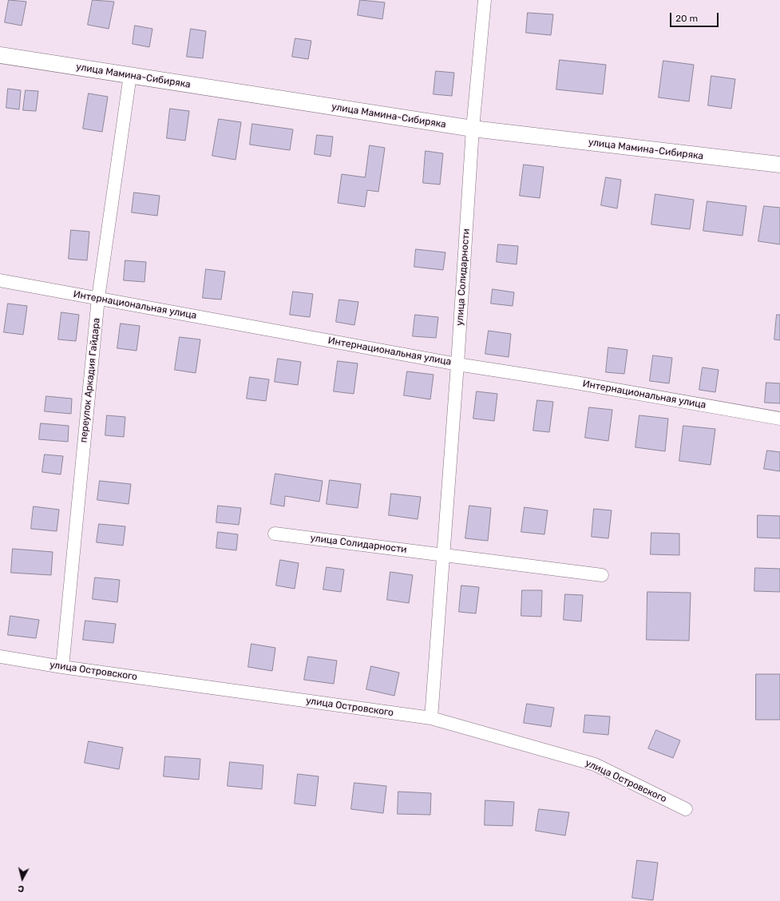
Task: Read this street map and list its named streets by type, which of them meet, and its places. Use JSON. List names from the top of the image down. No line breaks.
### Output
{"streets":{"street":["улица Мамина-Сибиряка","улица Солидарности","Интернациональная улица","переулок Аркадия Гайдара","улица Островского"]},"crossings":[["улица Мамина-Сибиряка","улица Солидарности"],["улица Мамина-Сибиряка","переулок Аркадия Гайдара"],["улица Солидарности","Интернациональная улица"],["улица Солидарности","улица Островского"],["Интернациональная улица","переулок Аркадия Гайдара"],["переулок Аркадия Гайдара","улица Островского"]],"scale_bar":"20 m","north":"bottom"}
